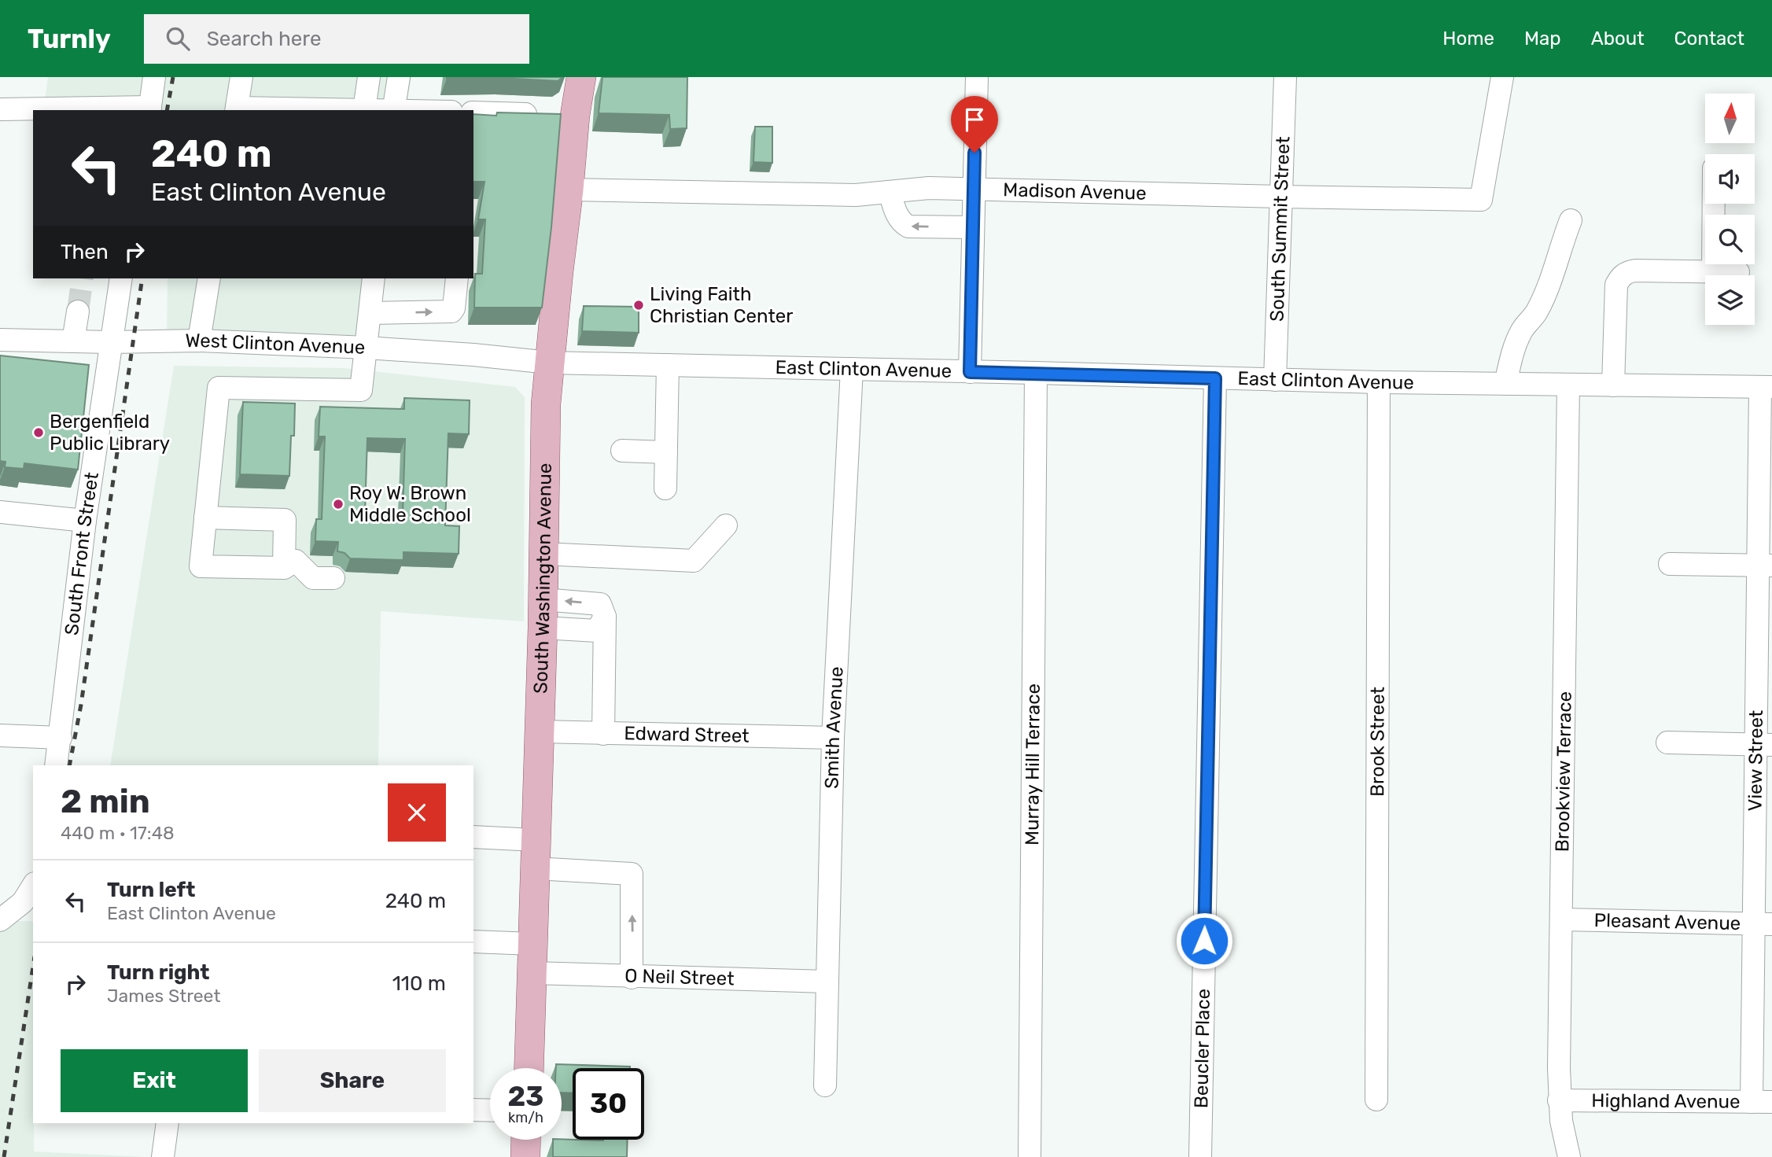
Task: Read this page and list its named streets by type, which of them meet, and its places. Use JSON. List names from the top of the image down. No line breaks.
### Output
{"streets":{"main road":["South Washington Avenue"],"street":["Madison Avenue","South Summit Street","West Clinton Avenue","East Clinton Avenue","South Front Street","Smith Avenue","Edward Street","Brook Street","View Street","Murray Hill Terrace","Brookview Terrace","Pleasant Avenue","O Neil Street","Beucler Place","Highland Avenue"]},"crossings":[["Madison Avenue","South Summit Street"],["Madison Avenue","South Washington Avenue"],["South Summit Street","East Clinton Avenue"],["West Clinton Avenue","East Clinton Avenue"],["West Clinton Avenue","South Front Street"],["West Clinton Avenue","South Washington Avenue"],["East Clinton Avenue","South Washington Avenue"],["East Clinton Avenue","Smith Avenue"],["East Clinton Avenue","Brook Street"],["East Clinton Avenue","View Street"],["East Clinton Avenue","Murray Hill Terrace"],["East Clinton Avenue","Brookview Terrace"],["East Clinton Avenue","Beucler Place"],["South Washington Avenue","Edward Street"],["South Washington Avenue","O Neil Street"],["Smith Avenue","Edward Street"],["Smith Avenue","O Neil Street"],["View Street","Pleasant Avenue"],["View Street","Highland Avenue"],["Brookview Terrace","Pleasant Avenue"],["Brookview Terrace","Highland Avenue"]],"places":["Living Faith Christian Center","Bergenfield Public Library","Roy W. Brown Middle School"],"north":"top","page":{"header":"Turnly","search":"Search here","nav":["Home","Map","About","Contact"],"turn":["240 m","East Clinton Avenue"],"then":"Then","heading":["2 min","440 m · 17:48"],"list":[{"name":"Turn left","note":"East Clinton Avenue","value":"240 m"},{"name":"Turn right","note":"James Street","value":"110 m"}],"buttons":["Exit","Share"],"speed":"23 km/h","limit":"30"}}
